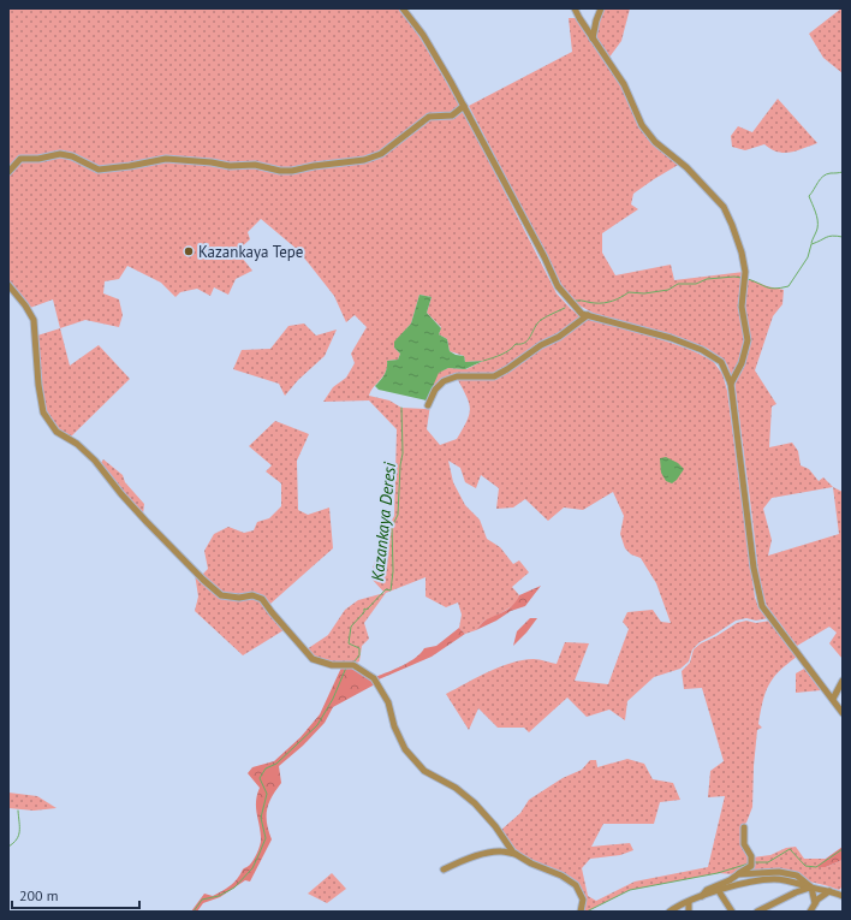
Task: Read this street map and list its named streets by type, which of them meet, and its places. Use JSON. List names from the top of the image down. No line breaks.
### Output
{"water":["Kazankaya Deresi"],"places":["Kazankaya Tepe"],"scale_bar":"200 m"}
